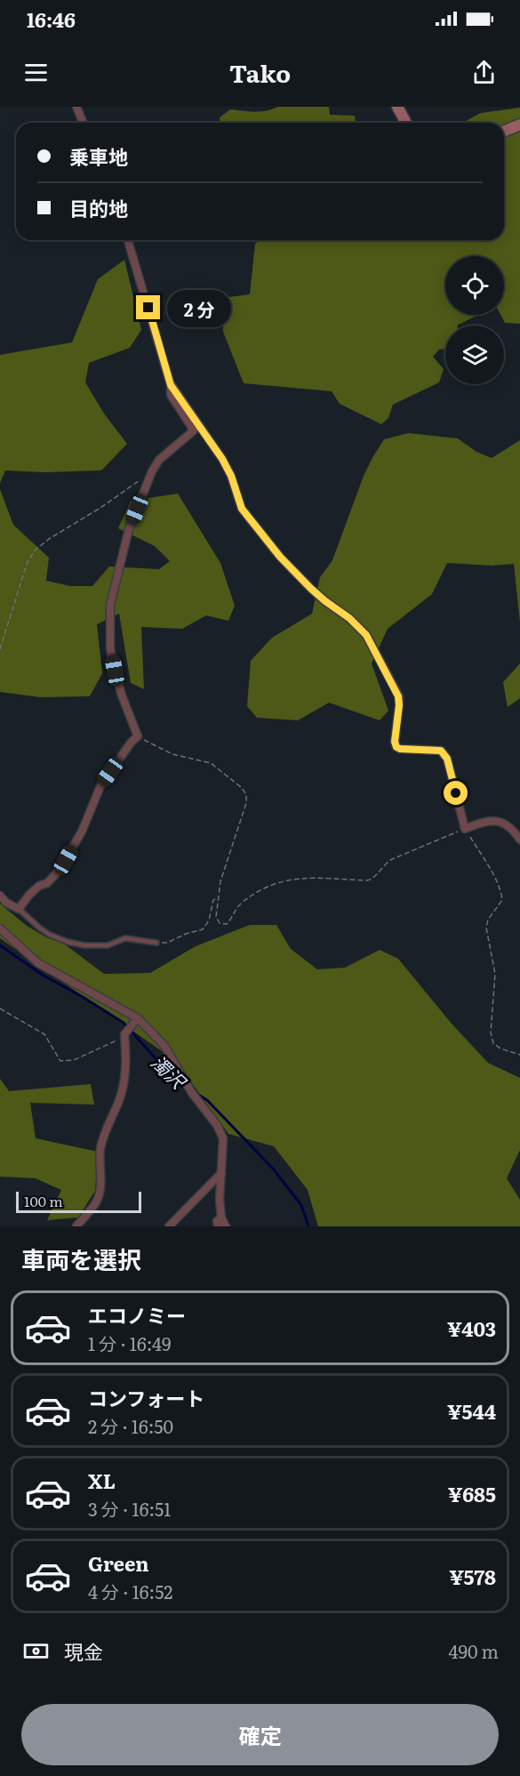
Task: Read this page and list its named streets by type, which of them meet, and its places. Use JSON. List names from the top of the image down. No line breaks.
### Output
{"water":["濁沢"],"scale_bar":"100 m","page":{"status":"16:46","header":"Tako","banner":["乗車地","目的地"],"bubble":"2 分","scale":"100 m","heading":"車両を選択","list":[{"name":"エコノミー","note":"1 分 · 16:49","value":"¥403"},{"name":"コンフォート","note":"2 分 · 16:50","value":"¥544"},{"name":"XL","note":"3 分 · 16:51","value":"¥685"},{"name":"Green","note":"4 分 · 16:52","value":"¥578"}],"pay":["現金","490 m"],"buttons":"確定"}}
